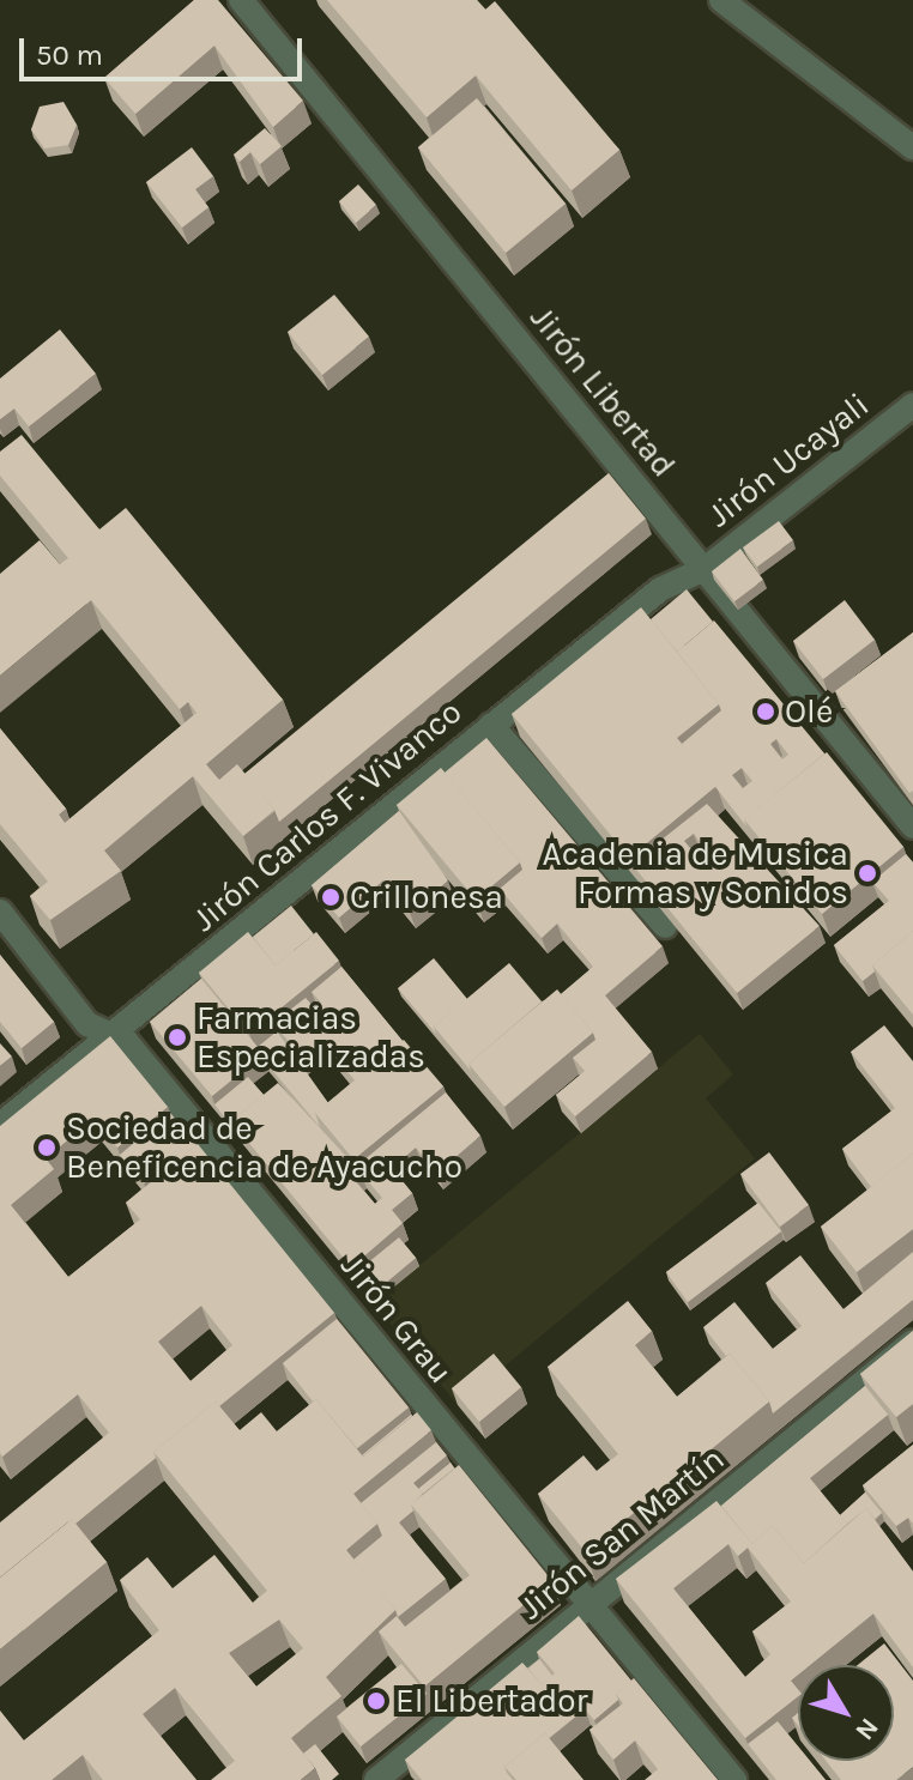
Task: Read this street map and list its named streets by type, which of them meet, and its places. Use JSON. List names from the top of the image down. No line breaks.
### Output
{"streets":{"street":["Jirón Libertad","Jirón Ucayali","Jirón Carlos F. Vivanco","Jirón Grau","Jirón San Martín"]},"crossings":[["Jirón Libertad","Jirón Ucayali"],["Jirón Libertad","Jirón Carlos F. Vivanco"],["Jirón Ucayali","Jirón Carlos F. Vivanco"],["Jirón Carlos F. Vivanco","Jirón Grau"],["Jirón Grau","Jirón San Martín"]],"places":["Olé","Acadenia de Musica Formas y Sonidos","Crillonesa","Farmacias Especializadas","Sociedad de Beneficencia de Ayacucho","El Libertador"],"scale_bar":"50 m","north":"bottom right"}
